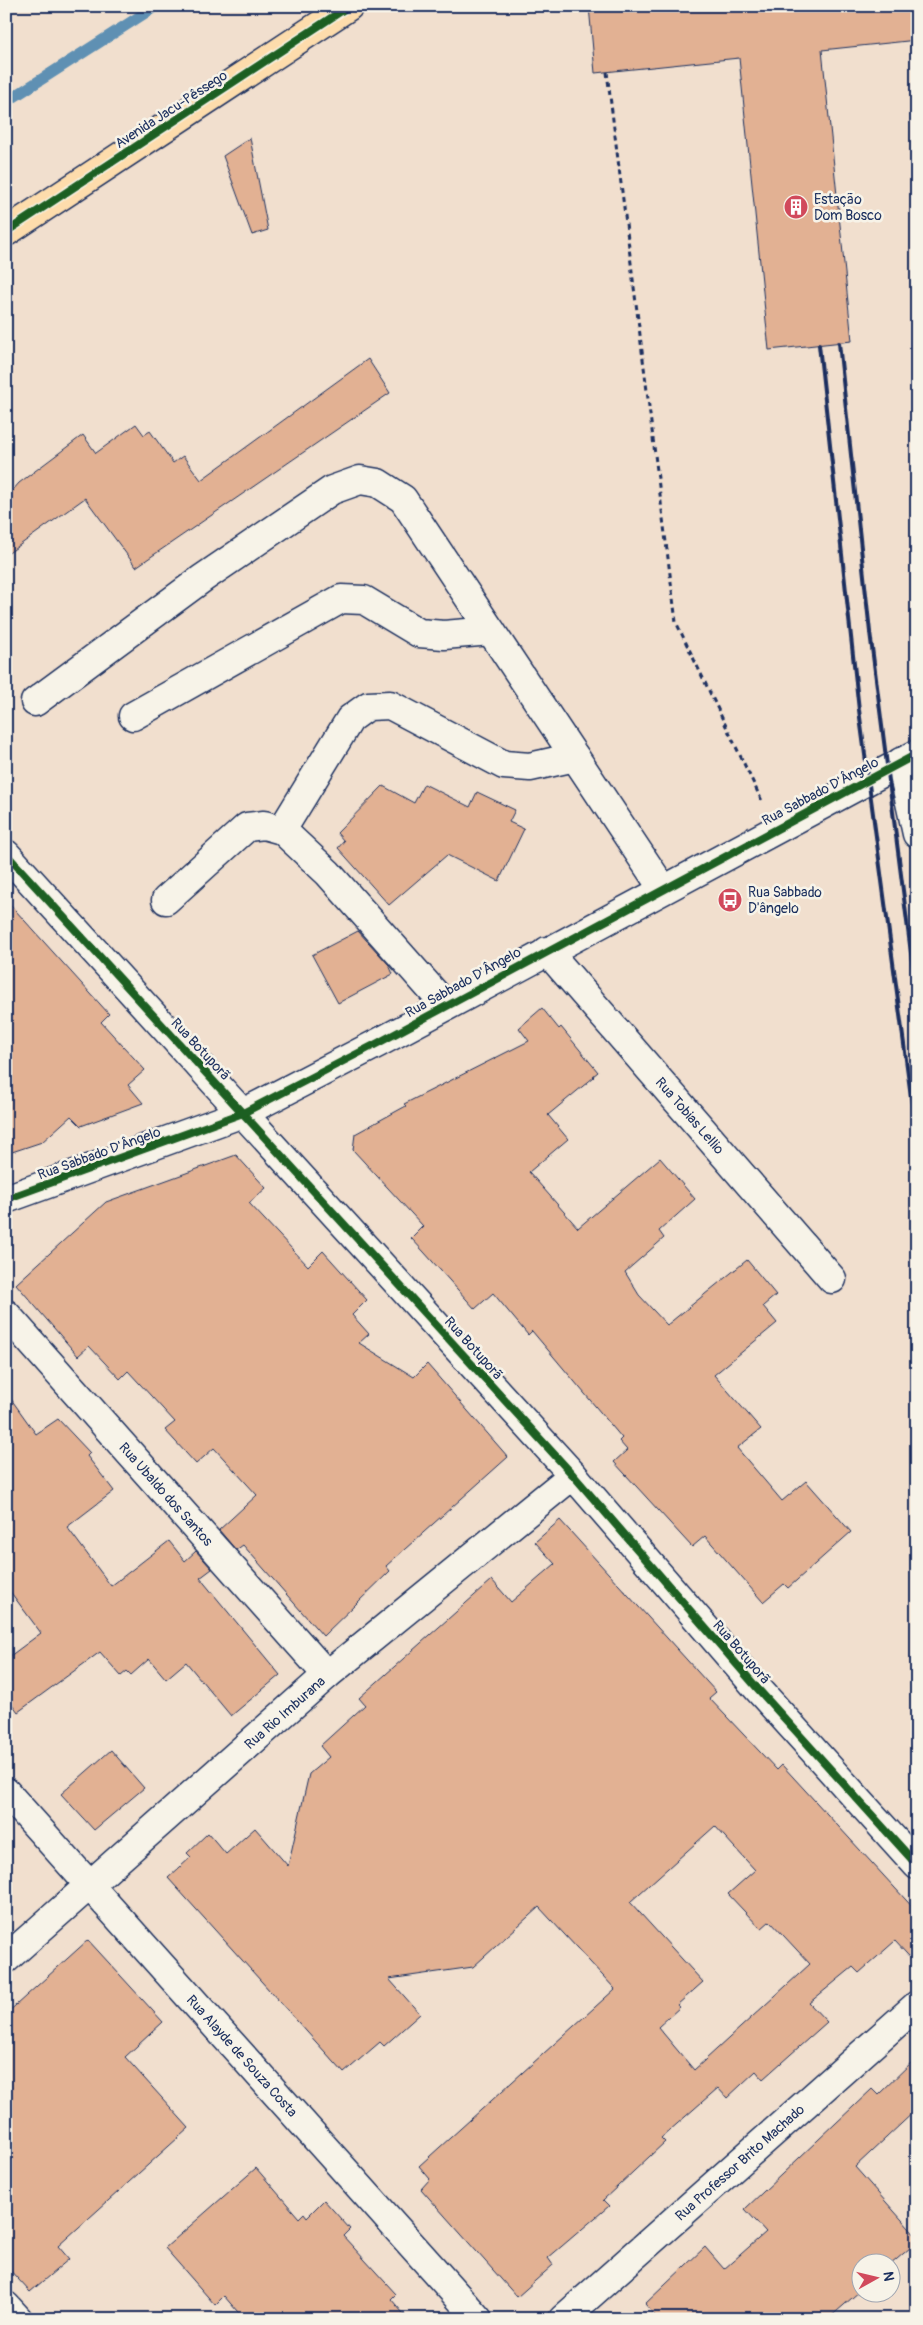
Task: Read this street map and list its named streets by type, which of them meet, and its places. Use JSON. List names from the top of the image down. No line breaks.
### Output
{"streets":{"highway":["Avenida Jacu-Pêssego"],"street":["Rua Sabbado D'Ângelo","Rua Botuporã","Rua Tobias Lellio","Rua Ubaldo dos Santos","Rua Rio Imburana","Rua Alayde de Souza Costa","Rua Professor Brito Machado"]},"crossings":[["Rua Sabbado D'Ângelo","Rua Botuporã"],["Rua Sabbado D'Ângelo","Rua Tobias Lellio"],["Rua Botuporã","Rua Rio Imburana"],["Rua Ubaldo dos Santos","Rua Rio Imburana"],["Rua Rio Imburana","Rua Alayde de Souza Costa"]],"places":{"building":["Estação Dom Bosco"],"bus stop":["Rua Sabbado D'ângelo"]},"north":"right"}
